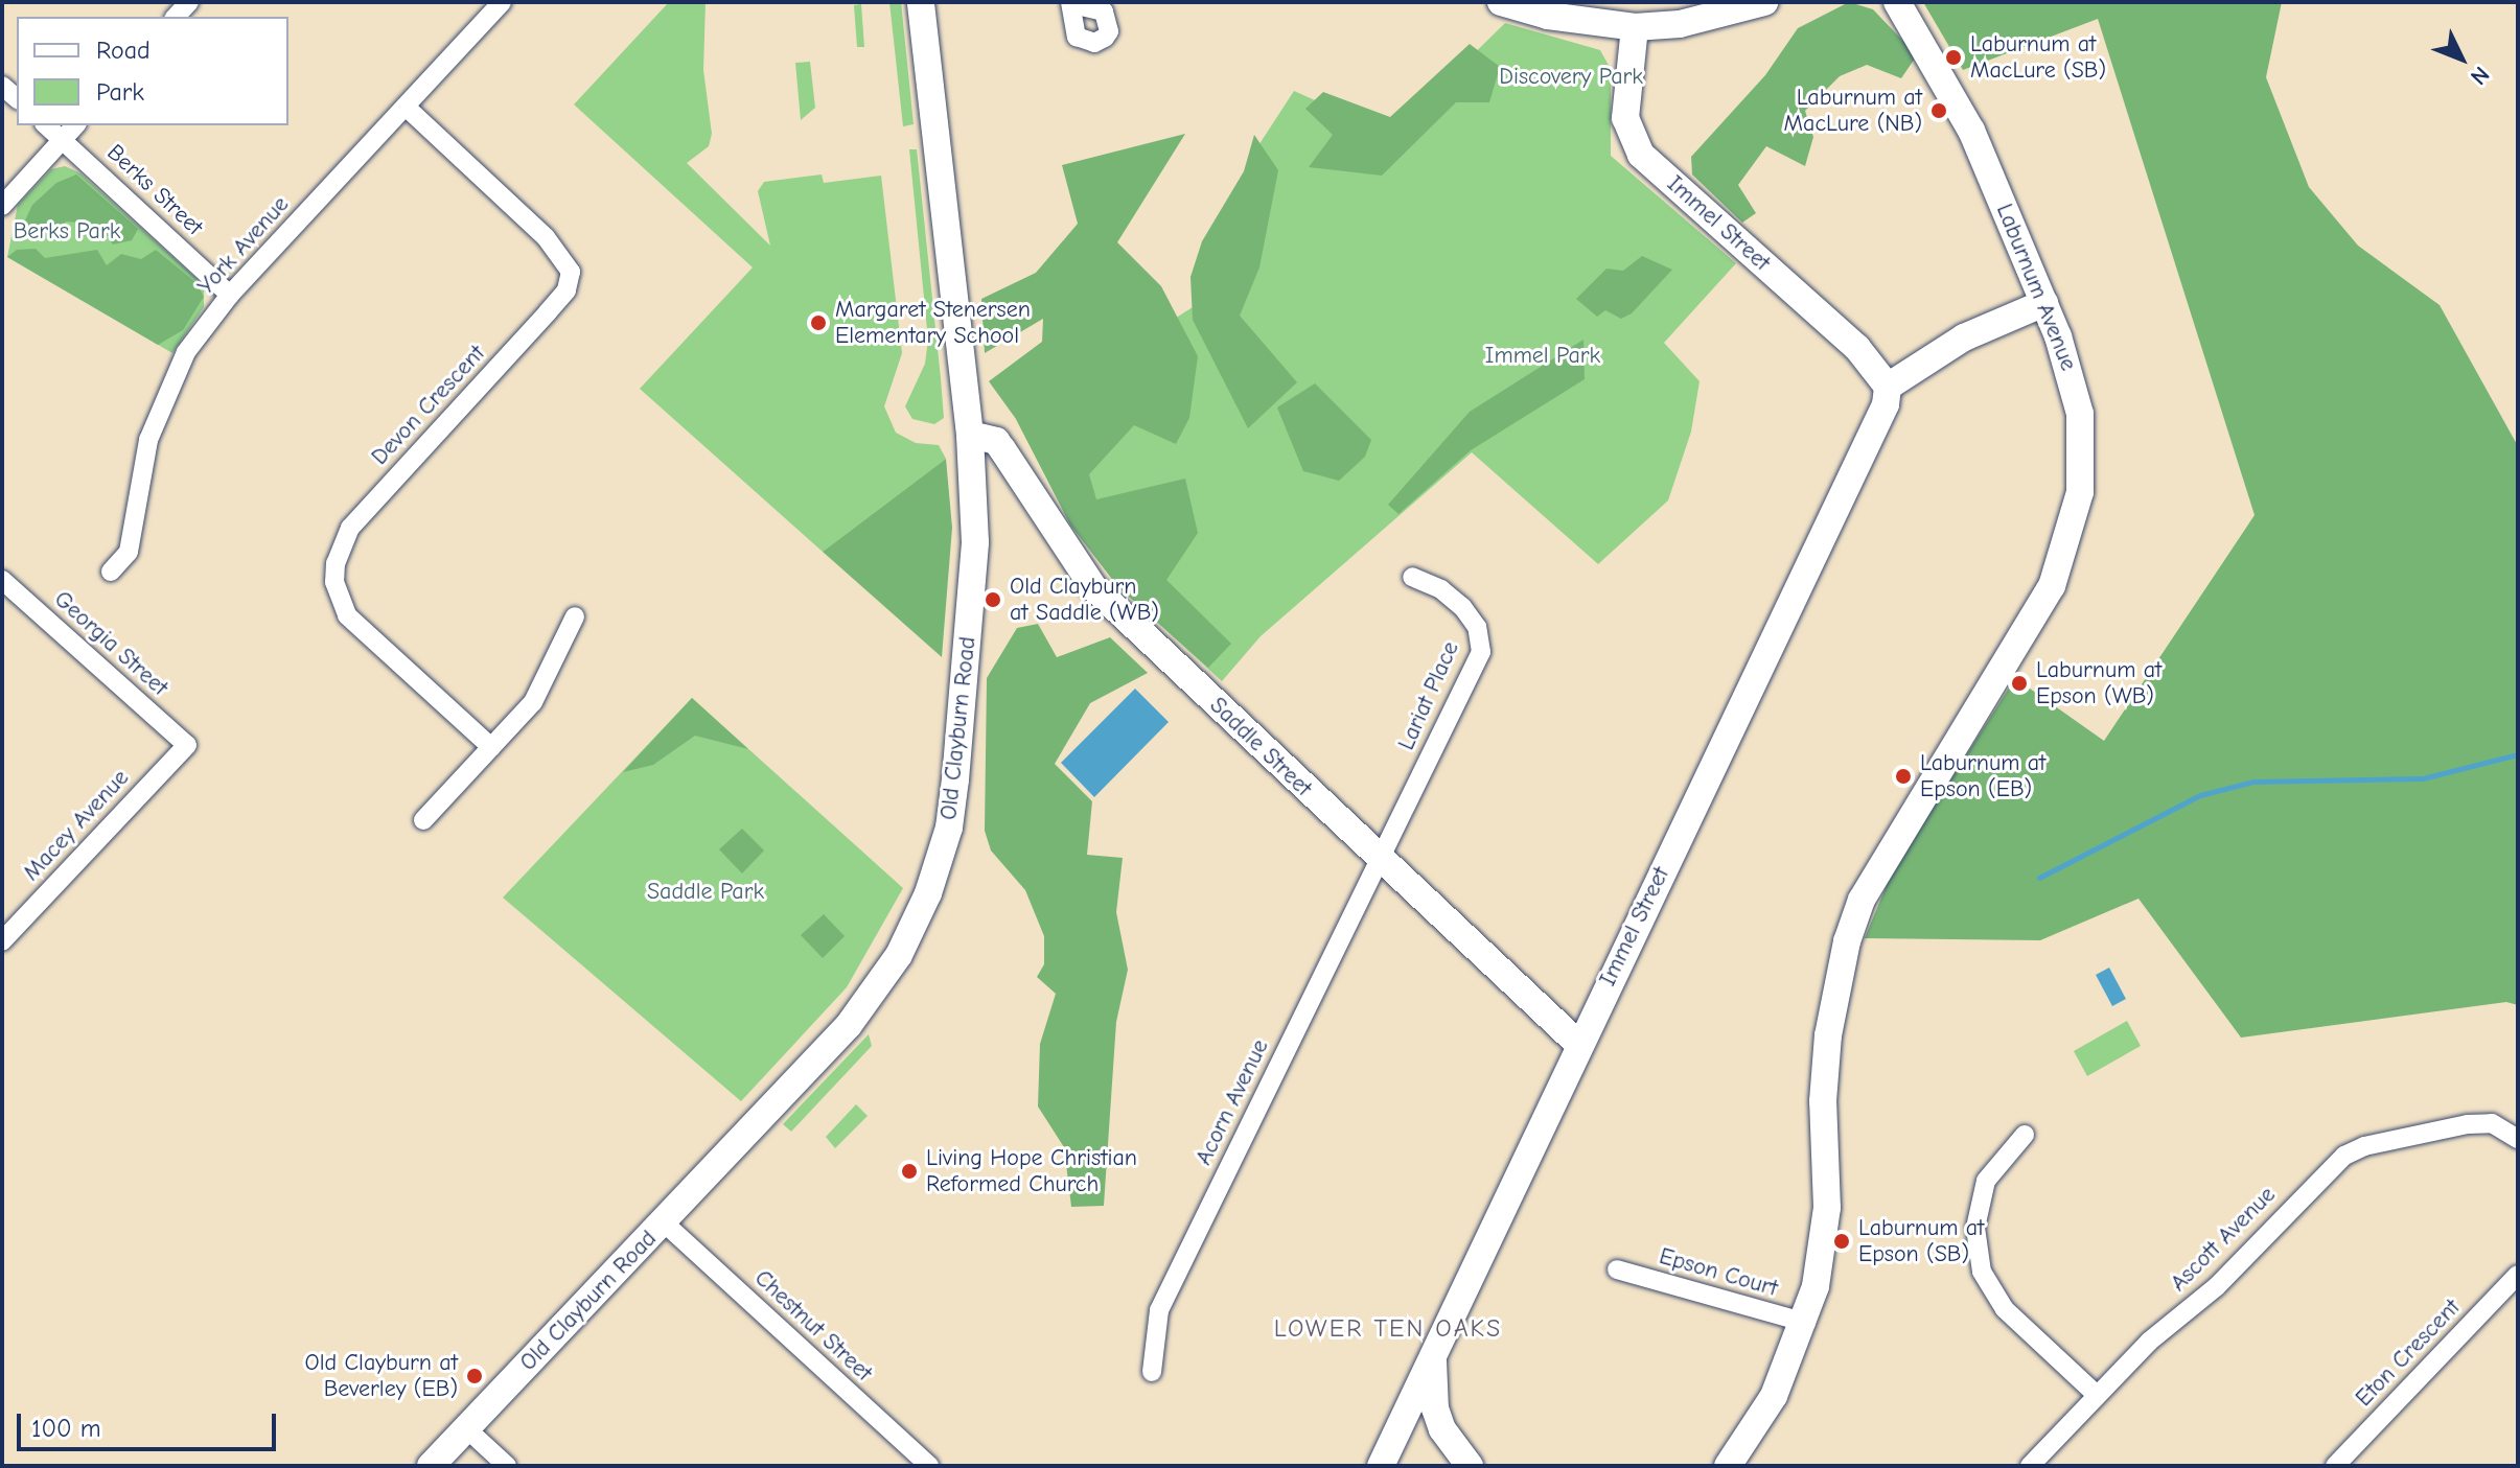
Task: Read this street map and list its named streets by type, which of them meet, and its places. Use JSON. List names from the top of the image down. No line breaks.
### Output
{"streets":{"street":["Berks Street","Immel Street","York Avenue","Laburnum Avenue","Devon Crescent","Georgia Street","Lariat Place","Old Clayburn Road","Saddle Street","Macey Avenue","Acorn Avenue","Ascott Avenue","Epson Court","Chestnut Street","Eton Crescent"]},"crossings":[["Berks Street","York Avenue"],["Immel Street","Saddle Street"],["York Avenue","Devon Crescent"],["Laburnum Avenue","Epson Court"],["Georgia Street","Macey Avenue"],["Lariat Place","Saddle Street"],["Lariat Place","Acorn Avenue"],["Old Clayburn Road","Saddle Street"],["Old Clayburn Road","Chestnut Street"],["Saddle Street","Acorn Avenue"]],"districts":["LOWER TEN OAKS"],"parks":["Discovery Park","Berks Park","Immel Park","Saddle Park"],"places":["Laburnum at MacLure (SB)","Laburnum at MacLure (NB)","Margaret Stenersen Elementary School","Old Clayburn at Saddle (WB)","Laburnum at Epson (WB)","Laburnum at Epson (EB)","Living Hope Christian Reformed Church","Laburnum at Epson (SB)","Old Clayburn at Beverley (EB)"],"legend":["Road","Park"],"scale_bar":"100 m","north":"bottom right"}
